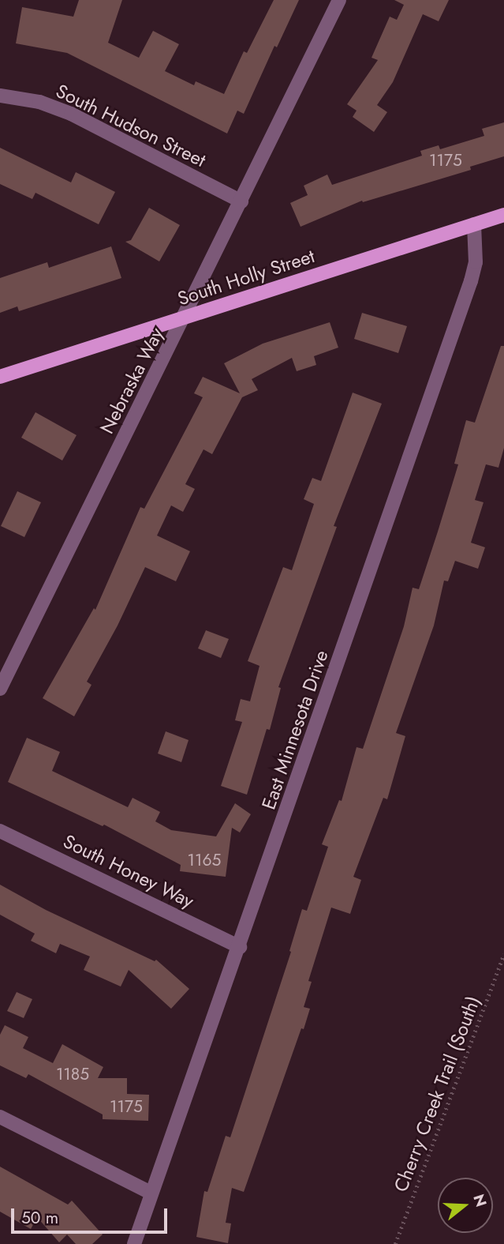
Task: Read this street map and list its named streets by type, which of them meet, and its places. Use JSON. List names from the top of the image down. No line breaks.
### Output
{"streets":{"main road":["South Holly Street"],"street":["South Hudson Street","Nebraska Way","East Minnesota Drive","South Honey Way"],"path":["Cherry Creek Trail (South)"]},"crossings":[["South Hudson Street","Nebraska Way"],["South Holly Street","Nebraska Way"],["South Holly Street","East Minnesota Drive"],["East Minnesota Drive","South Honey Way"]],"house_numbers":["1175","1165","1185","1175"],"scale_bar":"50 m","north":"right"}
